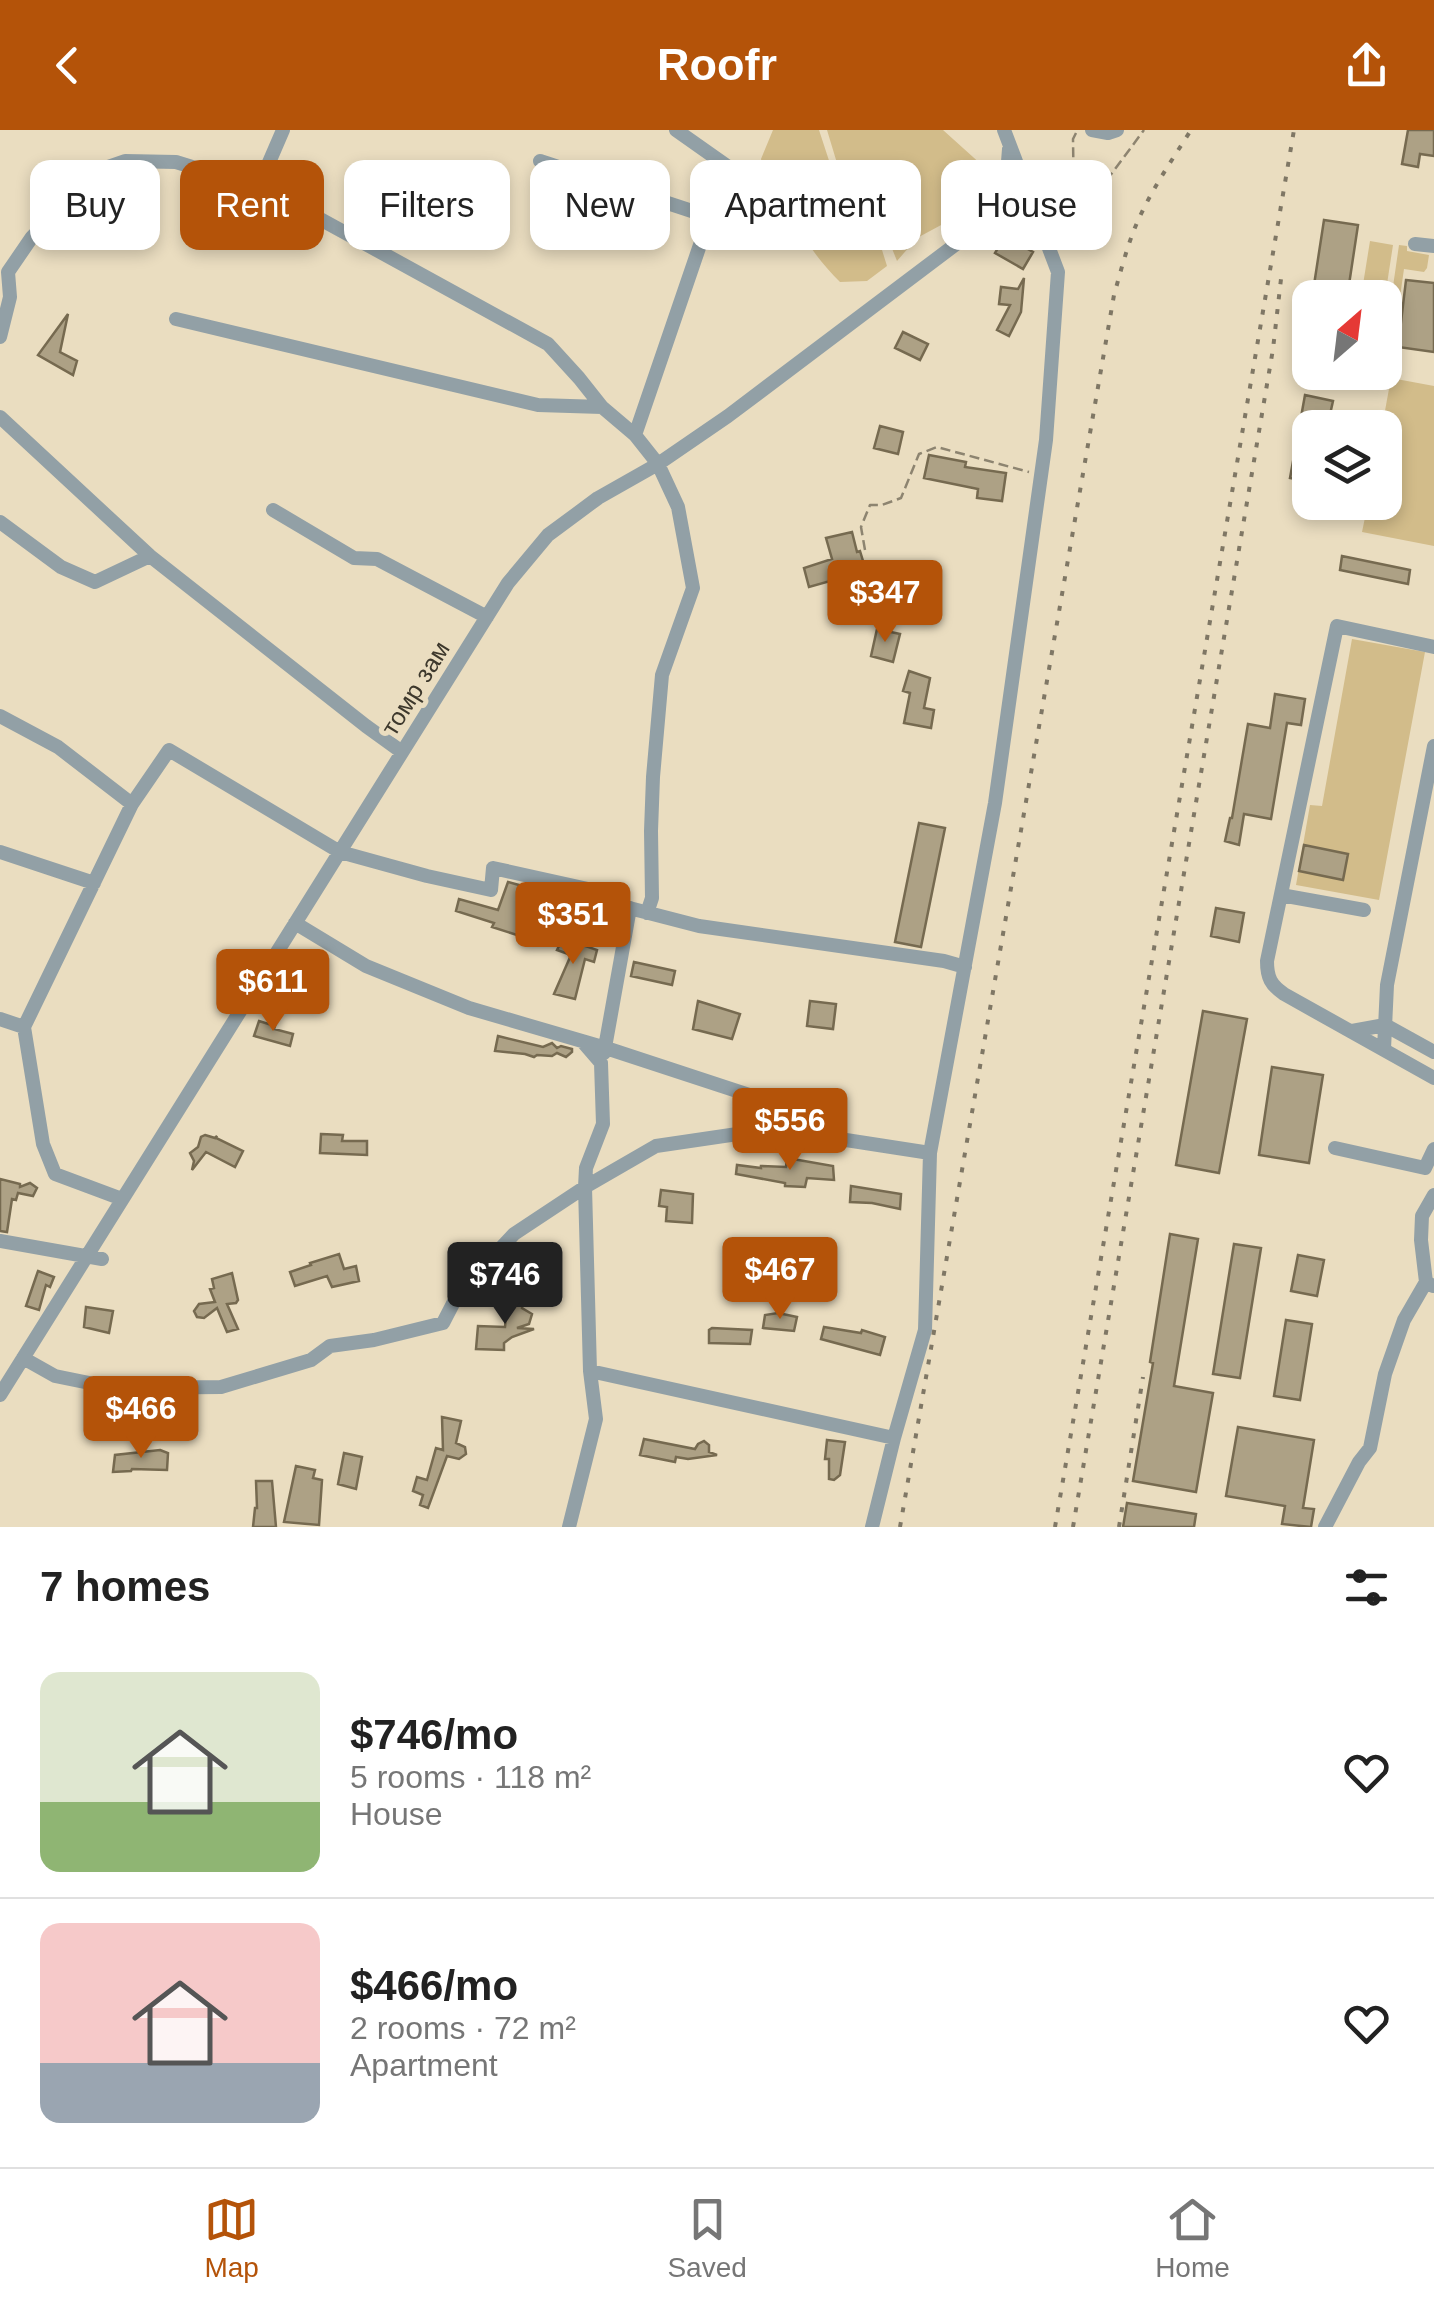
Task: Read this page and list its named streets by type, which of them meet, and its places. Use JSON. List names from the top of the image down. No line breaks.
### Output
{"streets":{"street":["томр зам"]},"north":"top right","page":{"header":"Roofr","chip":["Buy","Rent","Filters","New","Apartment","House"],"price":["$347","$351","$611","$556","$467","$746","$466"],"heading":"7 homes","list":[{"name":"$746/mo","note":"5 rooms · 118 m² · House"},{"name":"$466/mo","note":"2 rooms · 72 m² · Apartment"}],"tabs":["Map","Saved","Home"]}}
